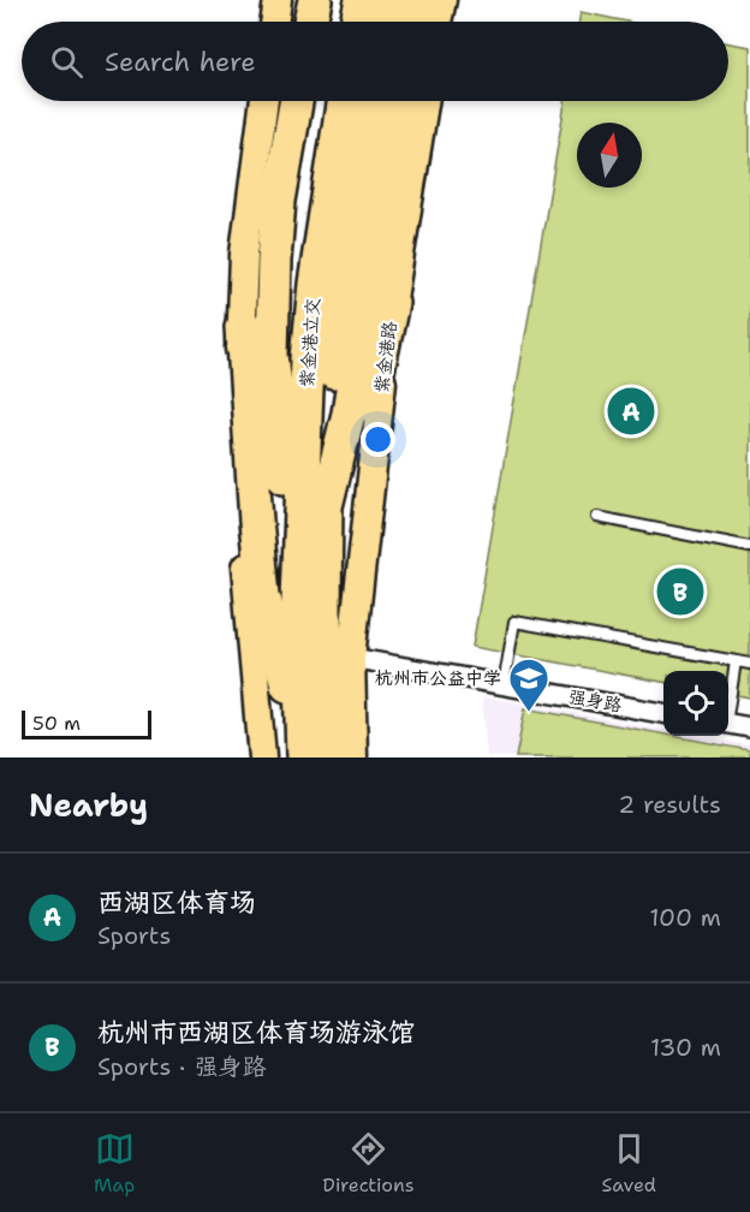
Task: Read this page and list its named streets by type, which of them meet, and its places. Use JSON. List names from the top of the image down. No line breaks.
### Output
{"streets":{"highway":["紫金港立交"],"main road":["紫金港路"],"street":["强身路"]},"crossings":[["紫金港路","强身路"]],"places":{"school or university":["杭州市公益中学"]},"scale_bar":"50 m","north":"top","page":{"search":"Search here","pins":["A","B"],"scale":"50 m","heading":["Nearby","2 results"],"list":[{"mark":"A","name":"西湖区体育场","note":"Sports","value":"100 m"},{"mark":"B","name":"杭州市西湖区体育场游泳馆","note":"Sports · 强身路","value":"130 m"}],"nav":["Map","Directions","Saved"]}}
